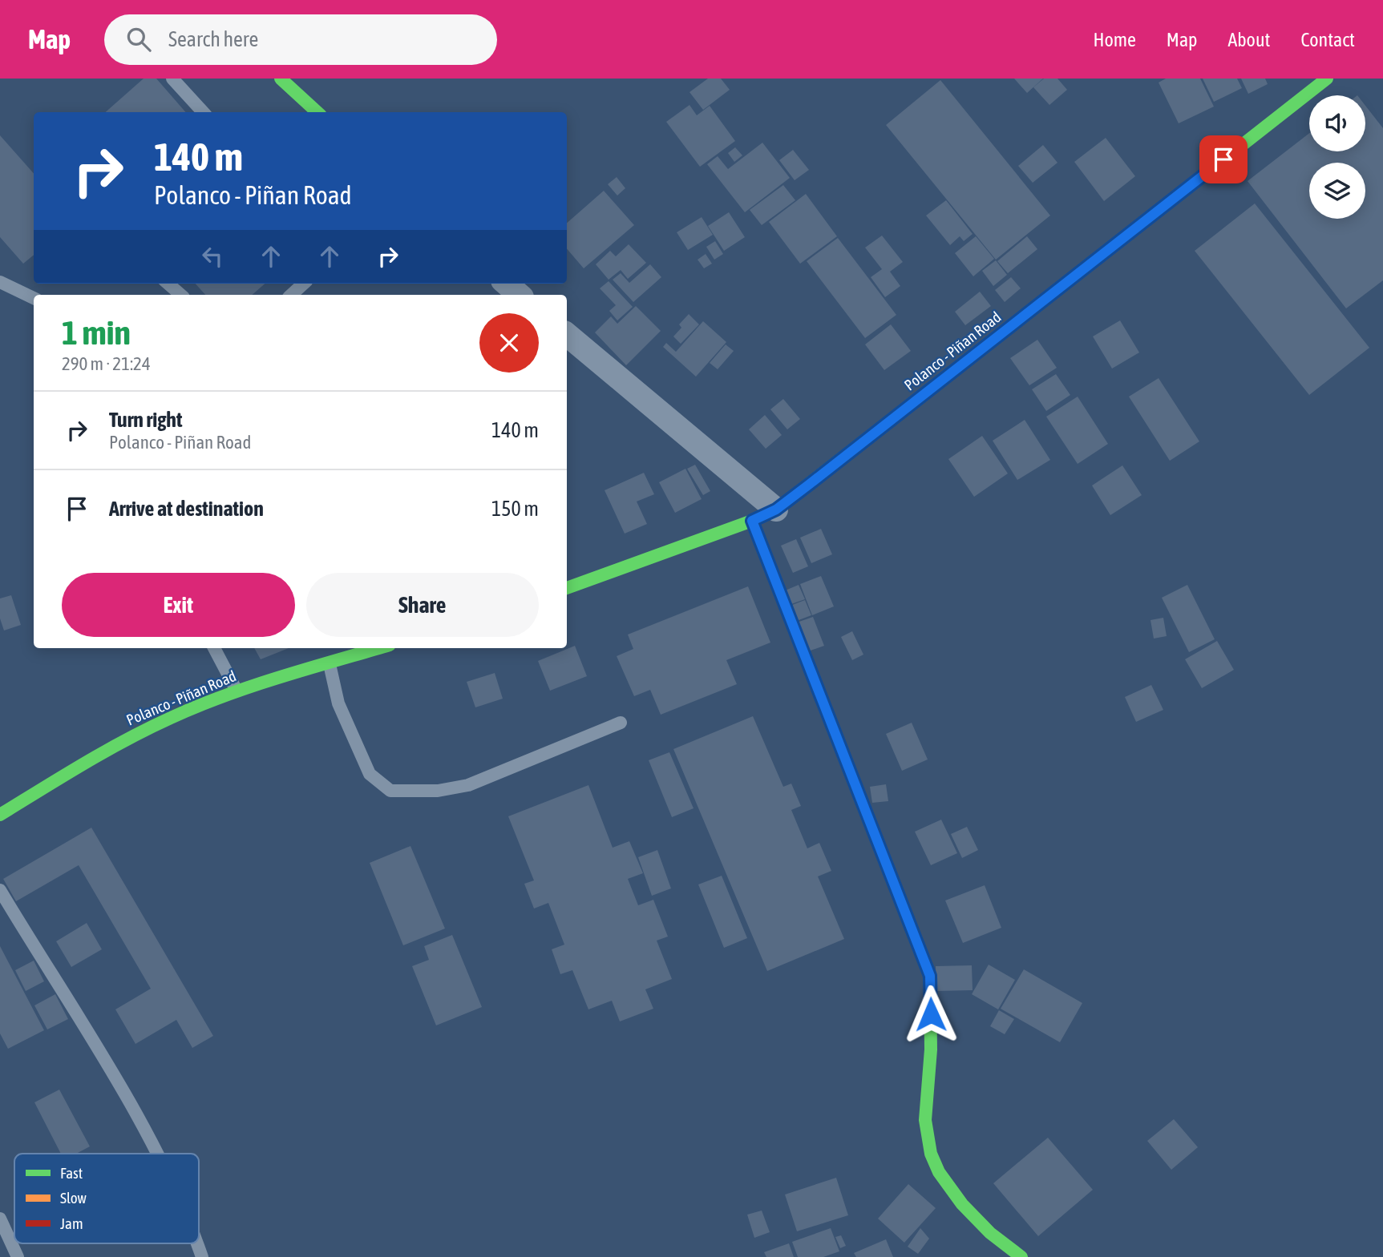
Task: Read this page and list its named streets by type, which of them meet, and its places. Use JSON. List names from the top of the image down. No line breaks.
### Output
{"streets":{"main road":["Polanco - Piñan Road"]},"legend":["Fast","Slow","Jam"],"page":{"header":"Map","search":"Search here","nav":["Home","Map","About","Contact"],"turn":["140 m","Polanco - Piñan Road"],"heading":["1 min","290 m · 21:24"],"list":[{"name":"Turn right","note":"Polanco - Piñan Road","value":"140 m"},{"name":"Arrive at destination","value":"150 m"}],"buttons":["Exit","Share"]}}
